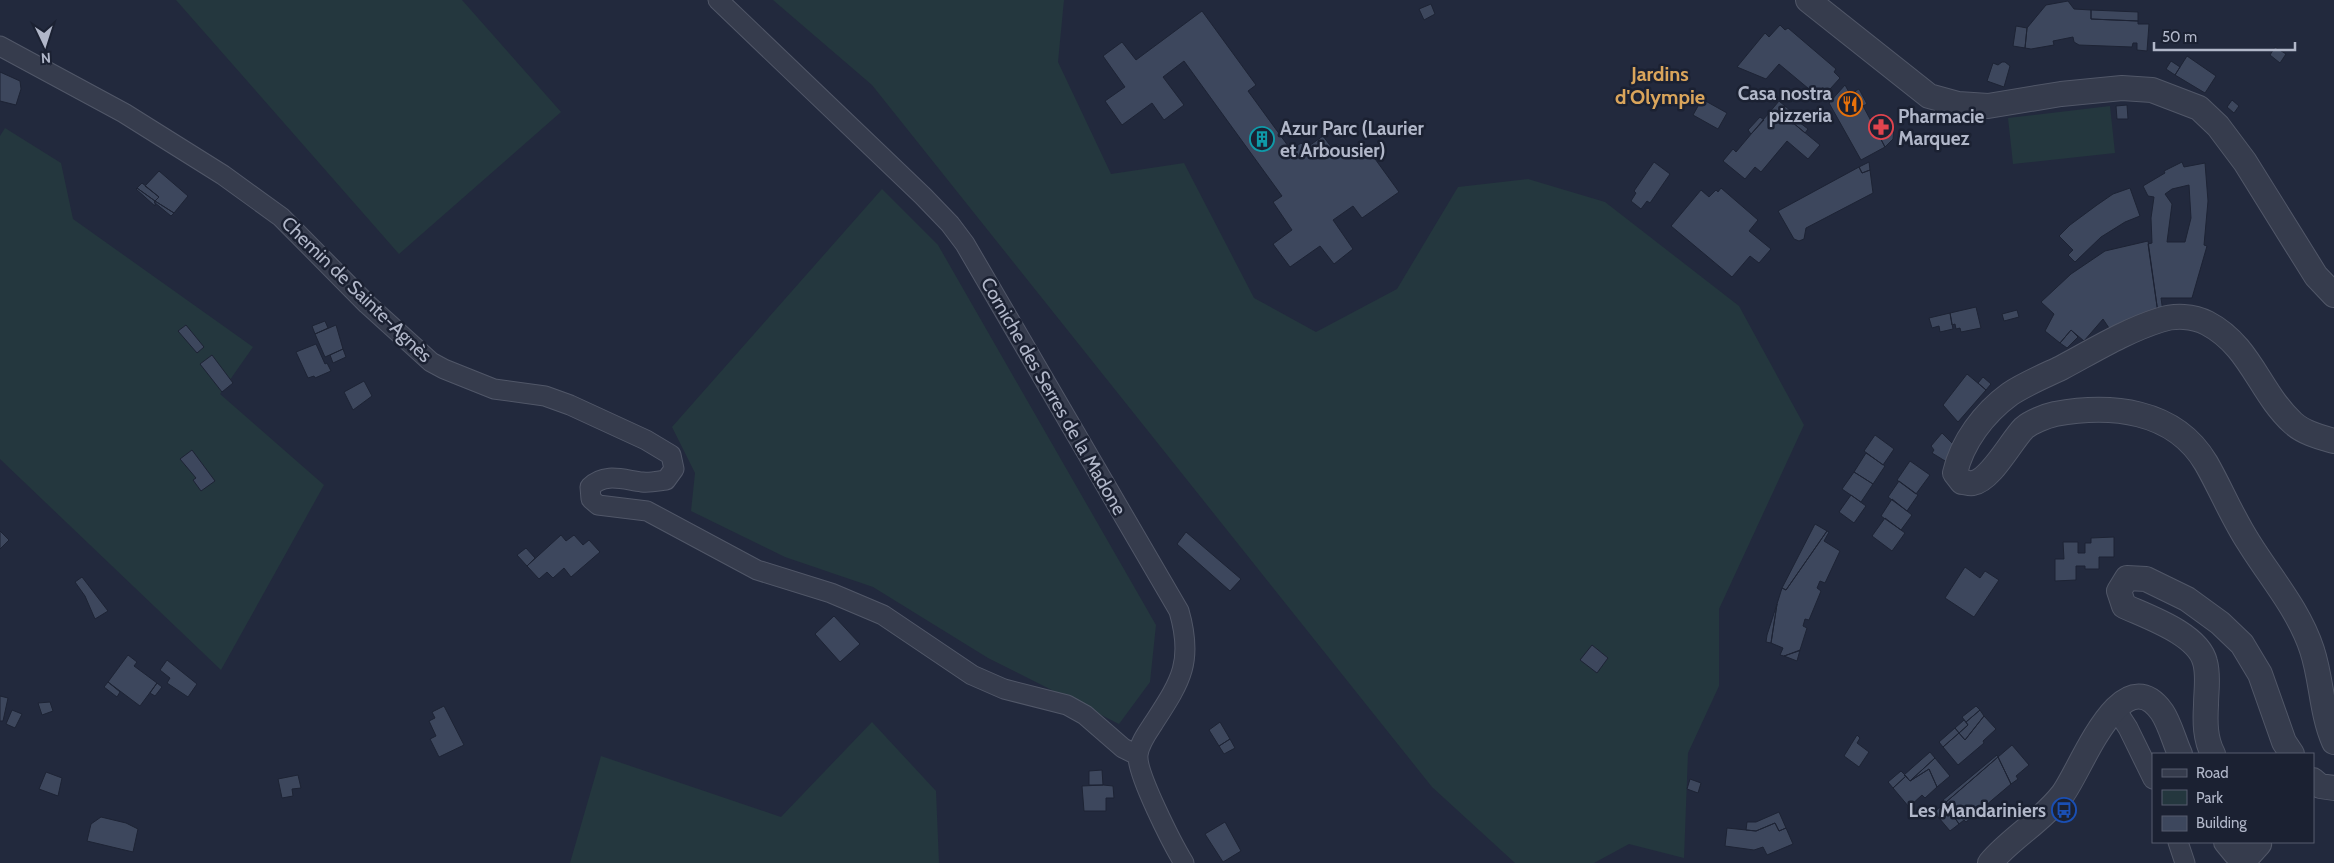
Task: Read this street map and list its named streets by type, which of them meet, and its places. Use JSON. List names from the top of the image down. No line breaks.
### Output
{"streets":{"street":["Chemin de Sainte-Agnès","Corniche des Serres de la Madone"]},"crossings":[["Chemin de Sainte-Agnès","Corniche des Serres de la Madone"]],"districts":["Jardins d'Olympie"],"places":{"restaurant":["Casa nostra pizzeria"],"pharmacy":["Pharmacie Marquez"],"building":["Azur Parc (Laurier et Arbousier)"],"bus stop":["Les Mandariniers"]},"legend":["Road","Park","Building"],"scale_bar":"50 m","north":"bottom"}
